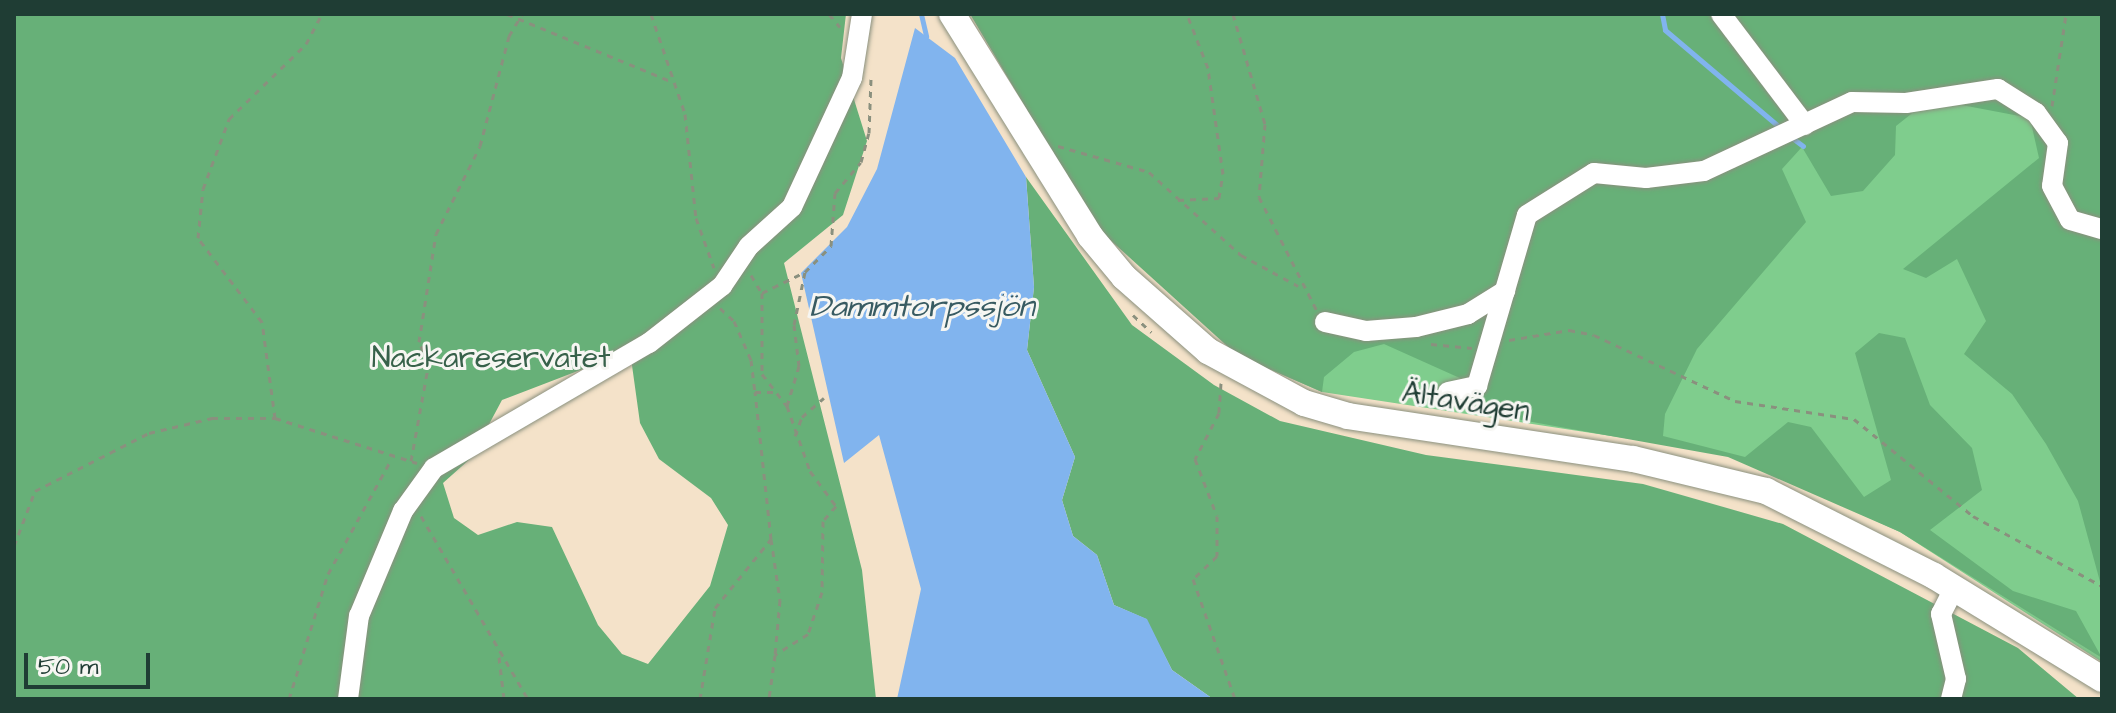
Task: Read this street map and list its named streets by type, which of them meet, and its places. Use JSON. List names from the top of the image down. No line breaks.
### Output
{"streets":{"main road":["Ältavägen"]},"water":["Dammtorpssjön"],"parks":["Nackareservatet"],"scale_bar":"50 m"}
